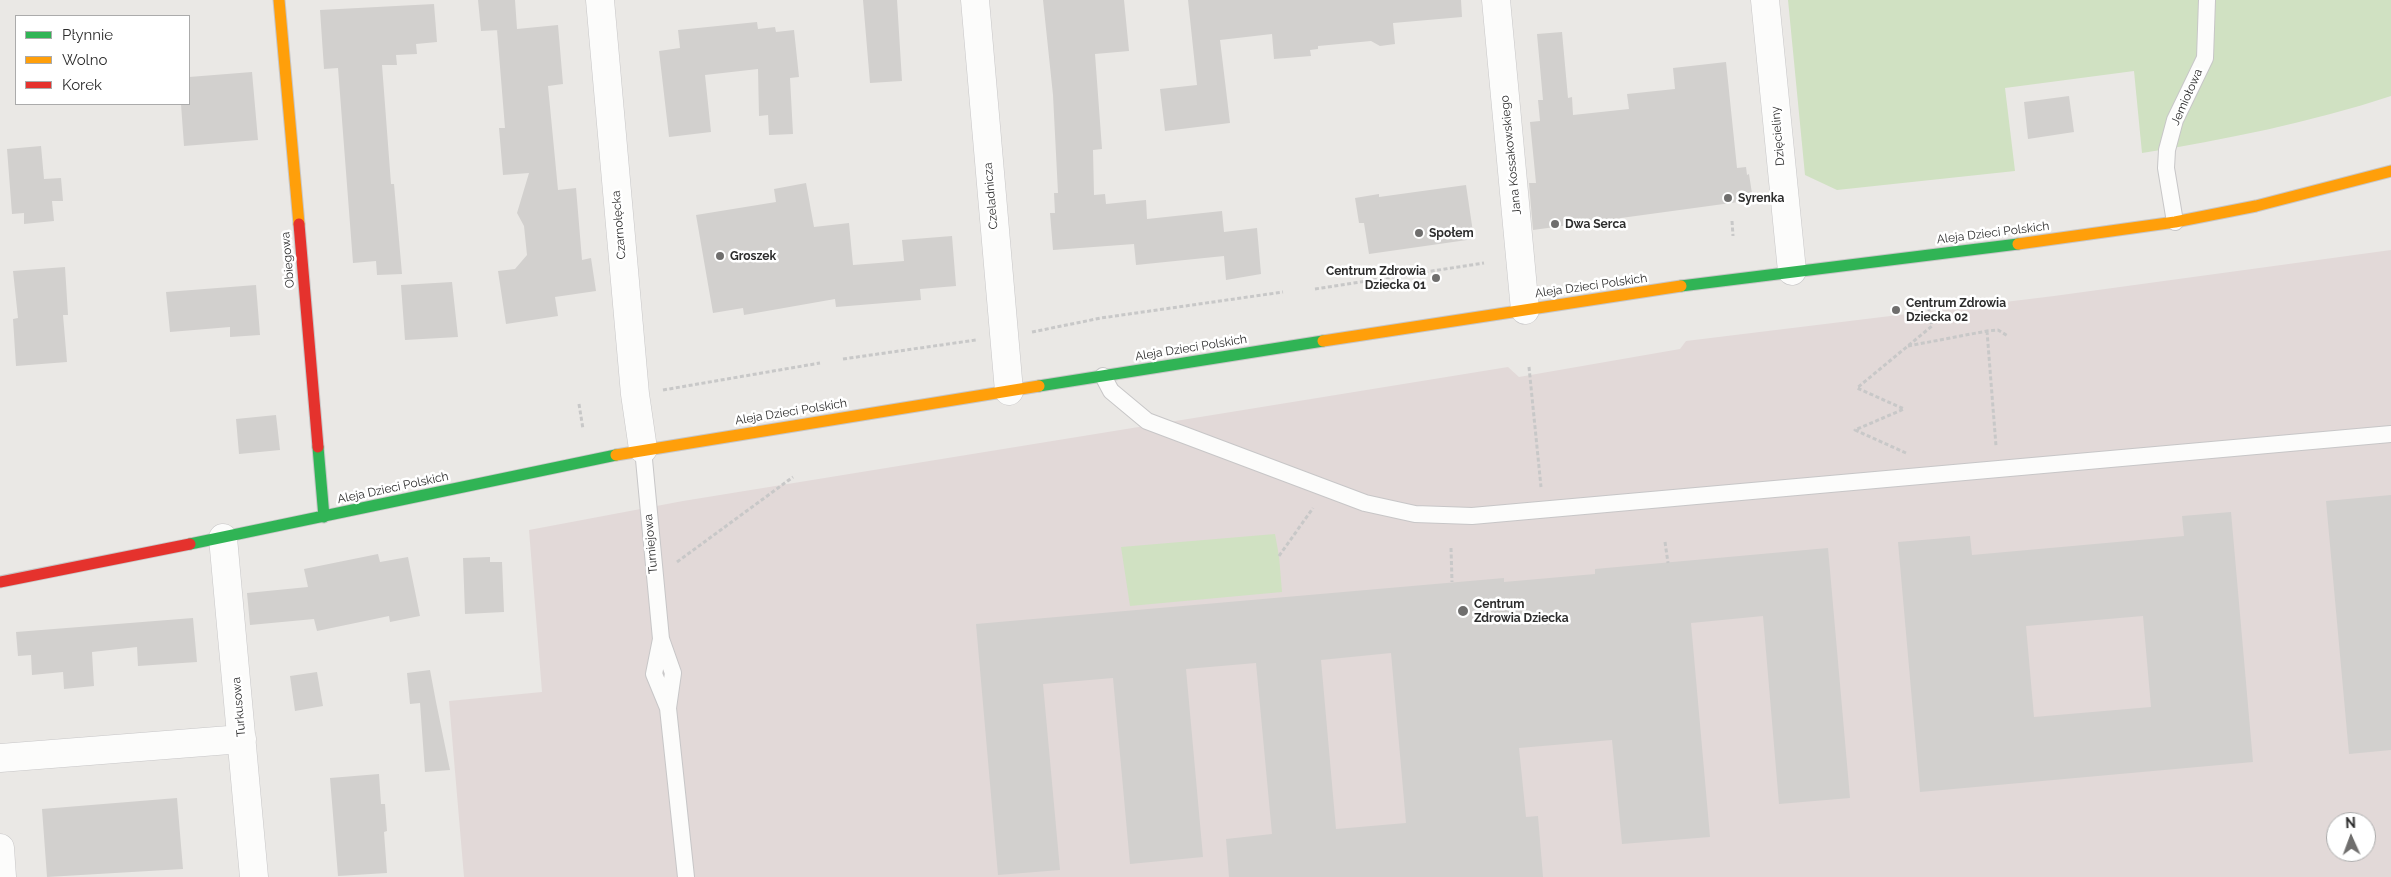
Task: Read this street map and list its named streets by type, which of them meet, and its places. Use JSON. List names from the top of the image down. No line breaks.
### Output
{"streets":{"street":["Dzięcieliny","Jana Kossakowskiego","Czeladnicza","Czarnołęcka","Aleja Dzieci Polskich","Obiegowa","Turkusowa"],"lane":["Jemiołowa","Turniejowa"]},"crossings":[["Jemiołowa","Aleja Dzieci Polskich"],["Dzięcieliny","Aleja Dzieci Polskich"],["Jana Kossakowskiego","Aleja Dzieci Polskich"],["Czeladnicza","Aleja Dzieci Polskich"],["Czarnołęcka","Aleja Dzieci Polskich"],["Czarnołęcka","Turniejowa"],["Aleja Dzieci Polskich","Obiegowa"],["Aleja Dzieci Polskich","Turniejowa"],["Aleja Dzieci Polskich","Turkusowa"]],"places":["Syrenka","Dwa Serca","Społem","Groszek","Centrum Zdrowia Dziecka 01","Centrum Zdrowia Dziecka 02","Centrum Zdrowia Dziecka"],"legend":["Płynnie","Wolno","Korek"],"north":"top"}
